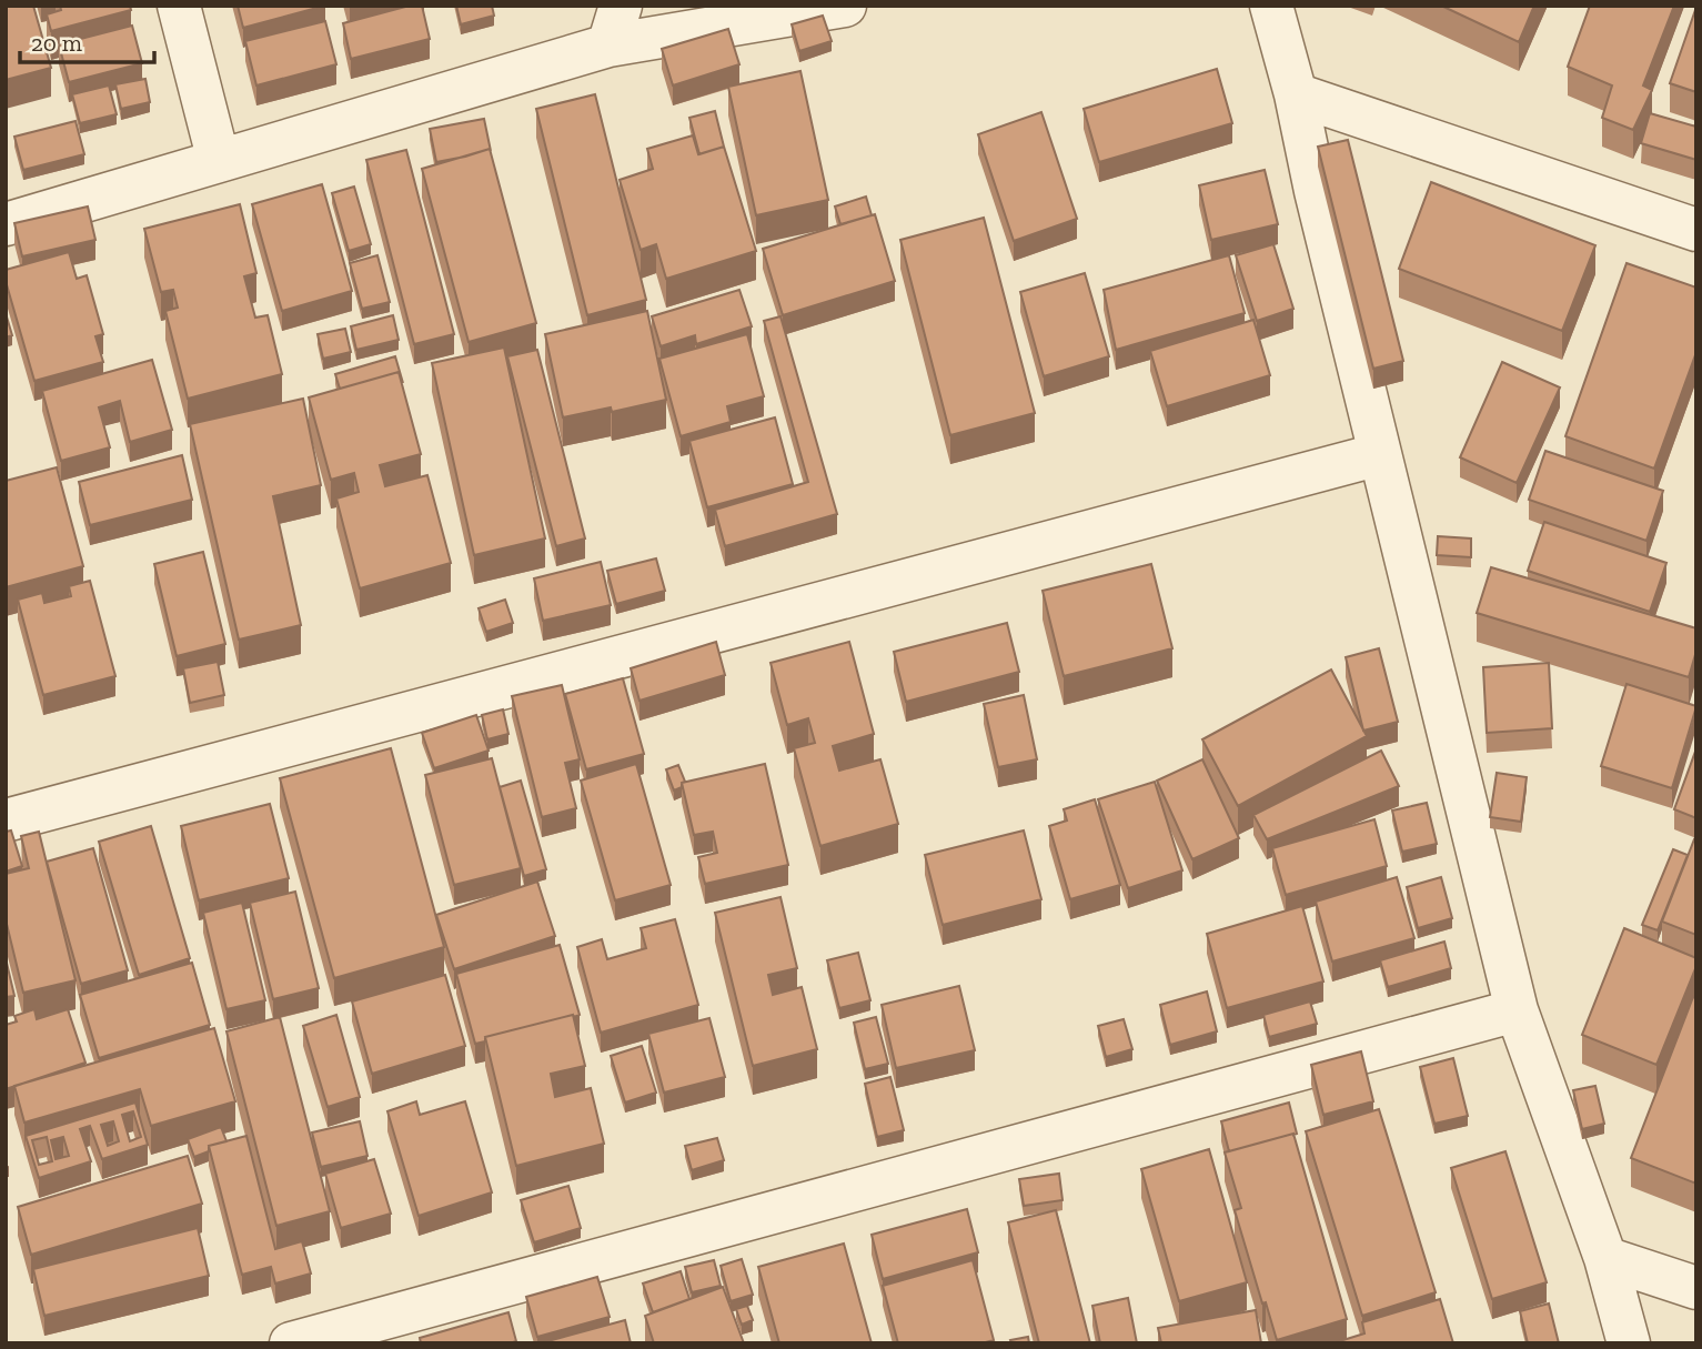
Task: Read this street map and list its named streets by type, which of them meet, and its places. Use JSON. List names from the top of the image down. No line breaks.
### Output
{"scale_bar":"20 m"}
